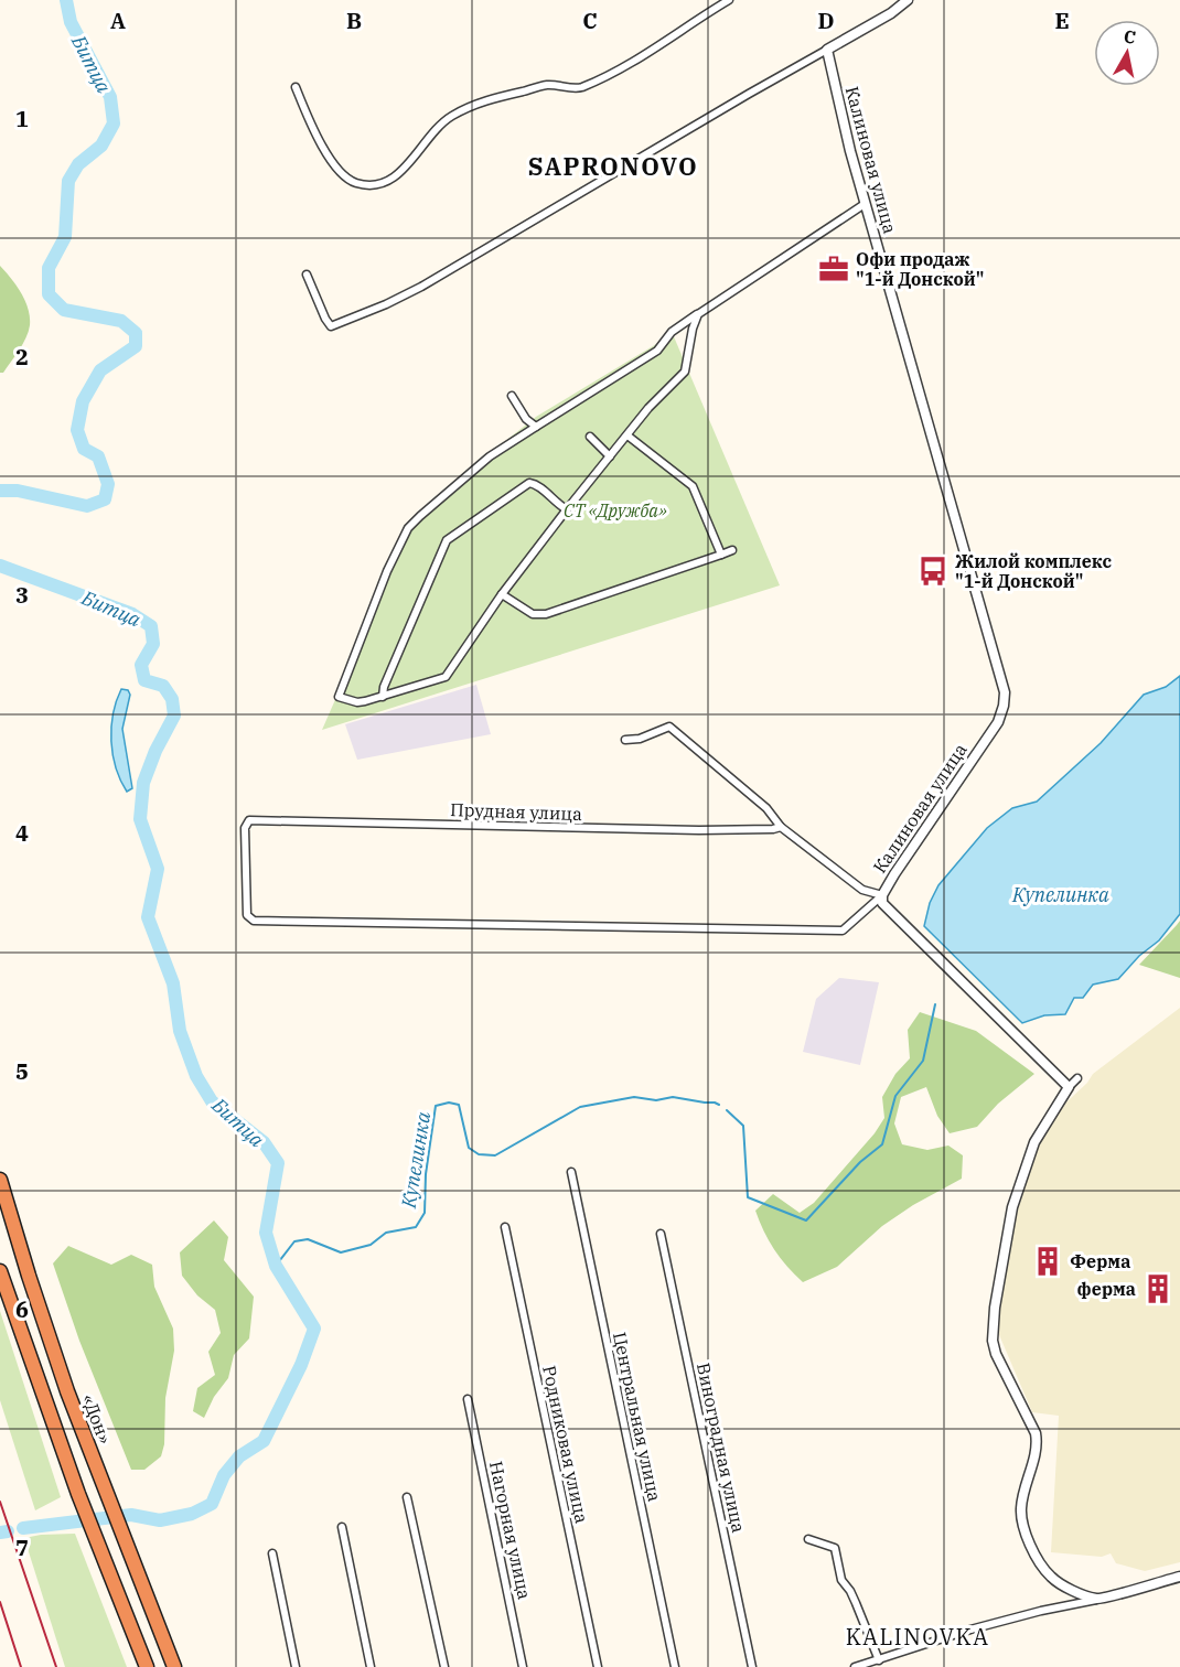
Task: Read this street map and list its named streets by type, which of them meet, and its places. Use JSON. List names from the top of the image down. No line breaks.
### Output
{"streets":{"highway":["«Дон»"],"street":["Калиновая улица","Прудная улица","Центральная улица","Родниковая улица","Виноградная улица","Нагорная улица"]},"crossings":[["Калиновая улица","Прудная улица"]],"districts":["SAPRONOVO","KALINOVKA"],"water":["Битца","Купелинка"],"parks":["СТ «Дружба»"],"places":{"office":["Офи продаж \"1-й Донской\""],"bus stop":["Жилой комплекс \"1-й Донской\""],"building":["Ферма","ферма"]},"north":"top","grid":{"columns":["A","B","C","D","E"],"rows":["1","2","3","4","5","6","7"]}}
